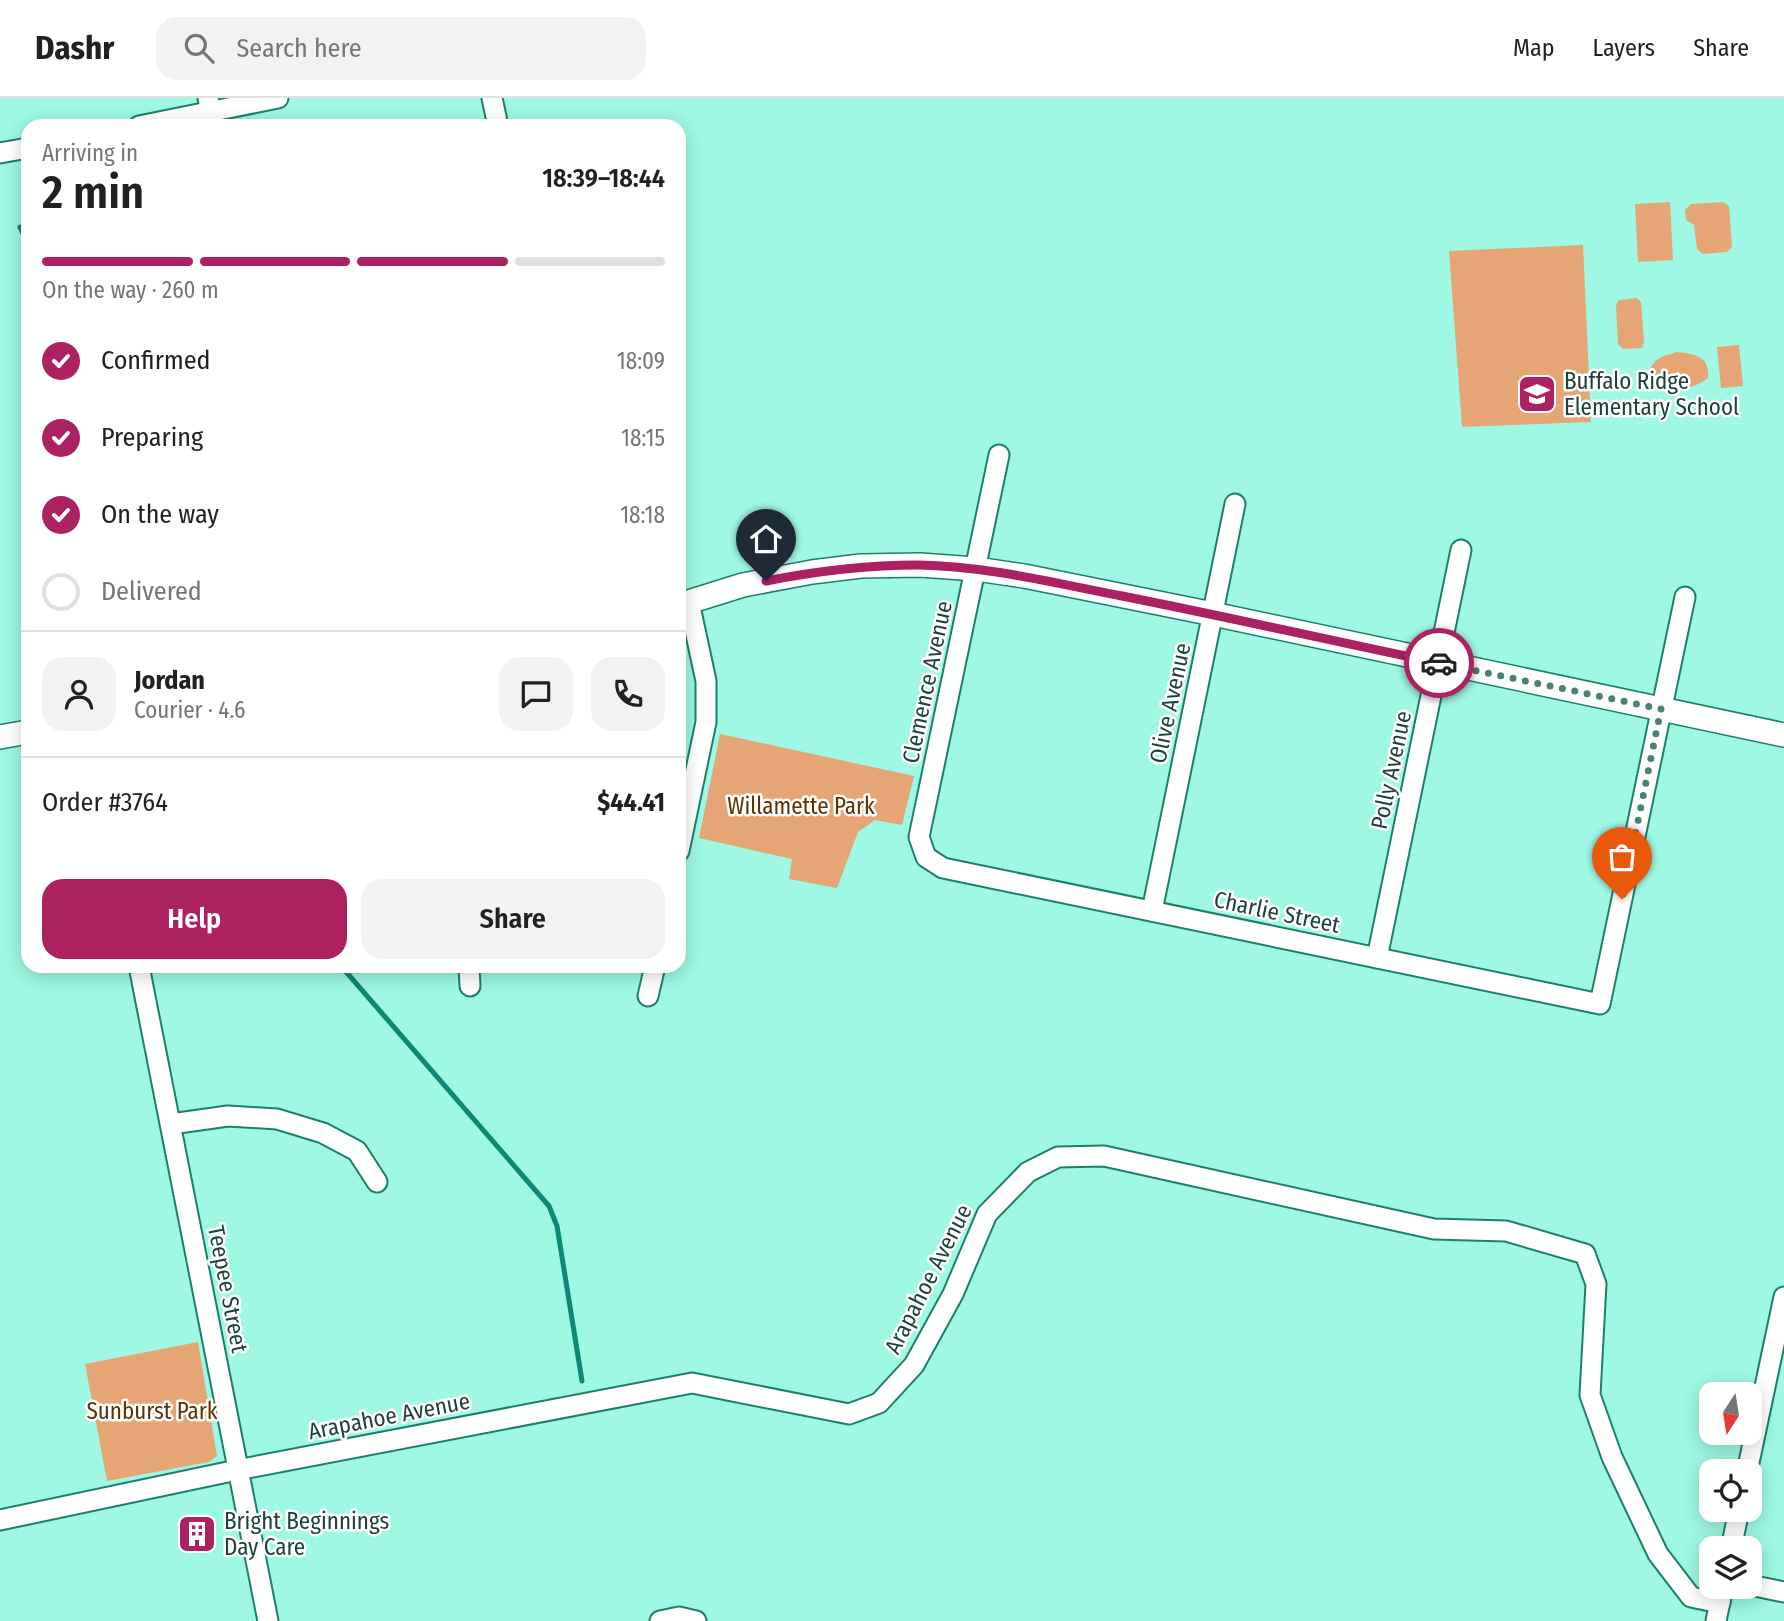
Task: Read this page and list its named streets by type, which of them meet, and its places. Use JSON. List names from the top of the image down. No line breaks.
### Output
{"streets":{"street":["Clemence Avenue","Olive Avenue","Polly Avenue","Charlie Street","Arapahoe Avenue","Teepee Street"]},"crossings":[["Clemence Avenue","Charlie Street"],["Olive Avenue","Charlie Street"],["Polly Avenue","Charlie Street"],["Arapahoe Avenue","Teepee Street"]],"parks":["Willamette Park","Sunburst Park"],"places":{"school or university":["Buffalo Ridge Elementary School"],"building":["Bright Beginnings Day Care"]},"north":"bottom","page":{"header":"Dashr","search":"Search here","nav":["Map","Layers","Share"],"heading":["2 min","Arriving in","18:39–18:44"],"panel":["Jordan","Courier · 4.6","Order #3764","$44.41"],"bar":"On the way · 260 m","list":[["Confirmed","18:09"],["Preparing","18:15"],["On the way","18:18"],"Delivered"],"buttons":["Help","Share"]}}
